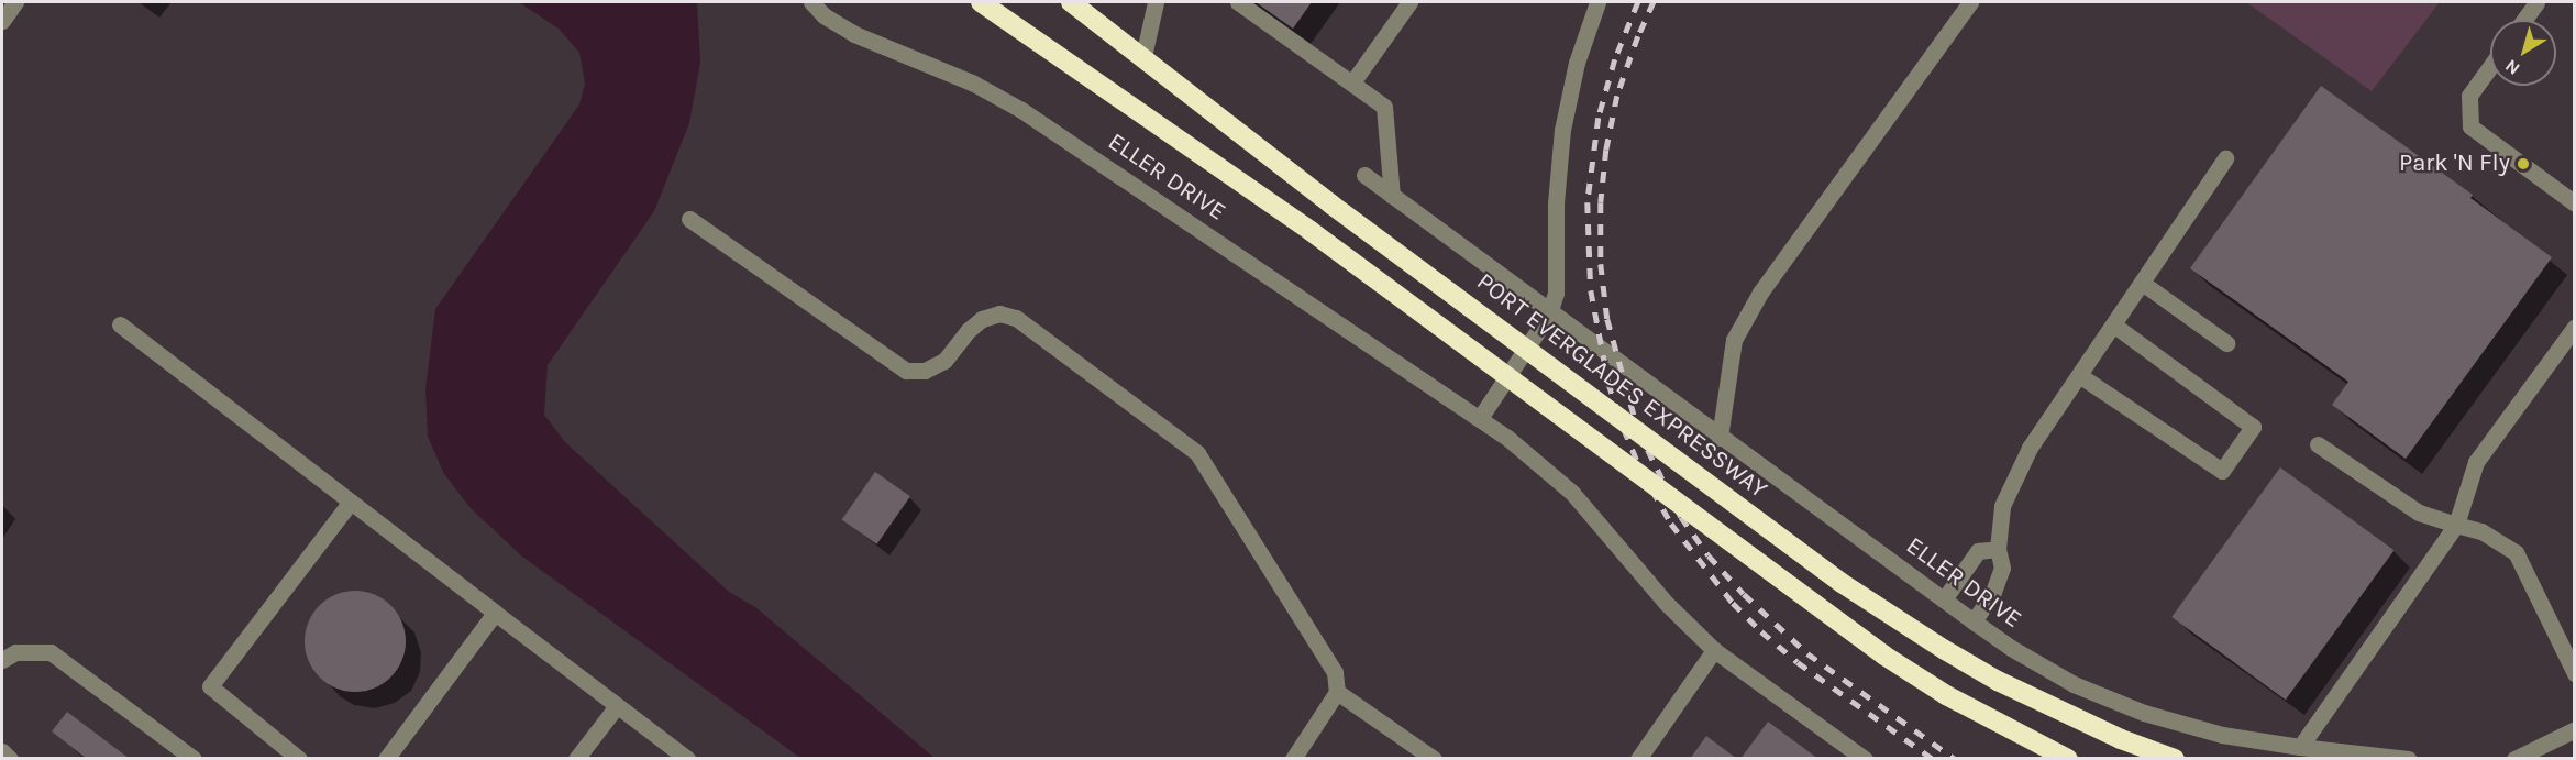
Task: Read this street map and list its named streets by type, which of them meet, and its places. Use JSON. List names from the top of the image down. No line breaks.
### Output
{"streets":{"highway":["PORT EVERGLADES EXPRESSWAY"],"street":["ELLER DRIVE"]},"places":["Park 'N Fly"],"north":"bottom left"}
